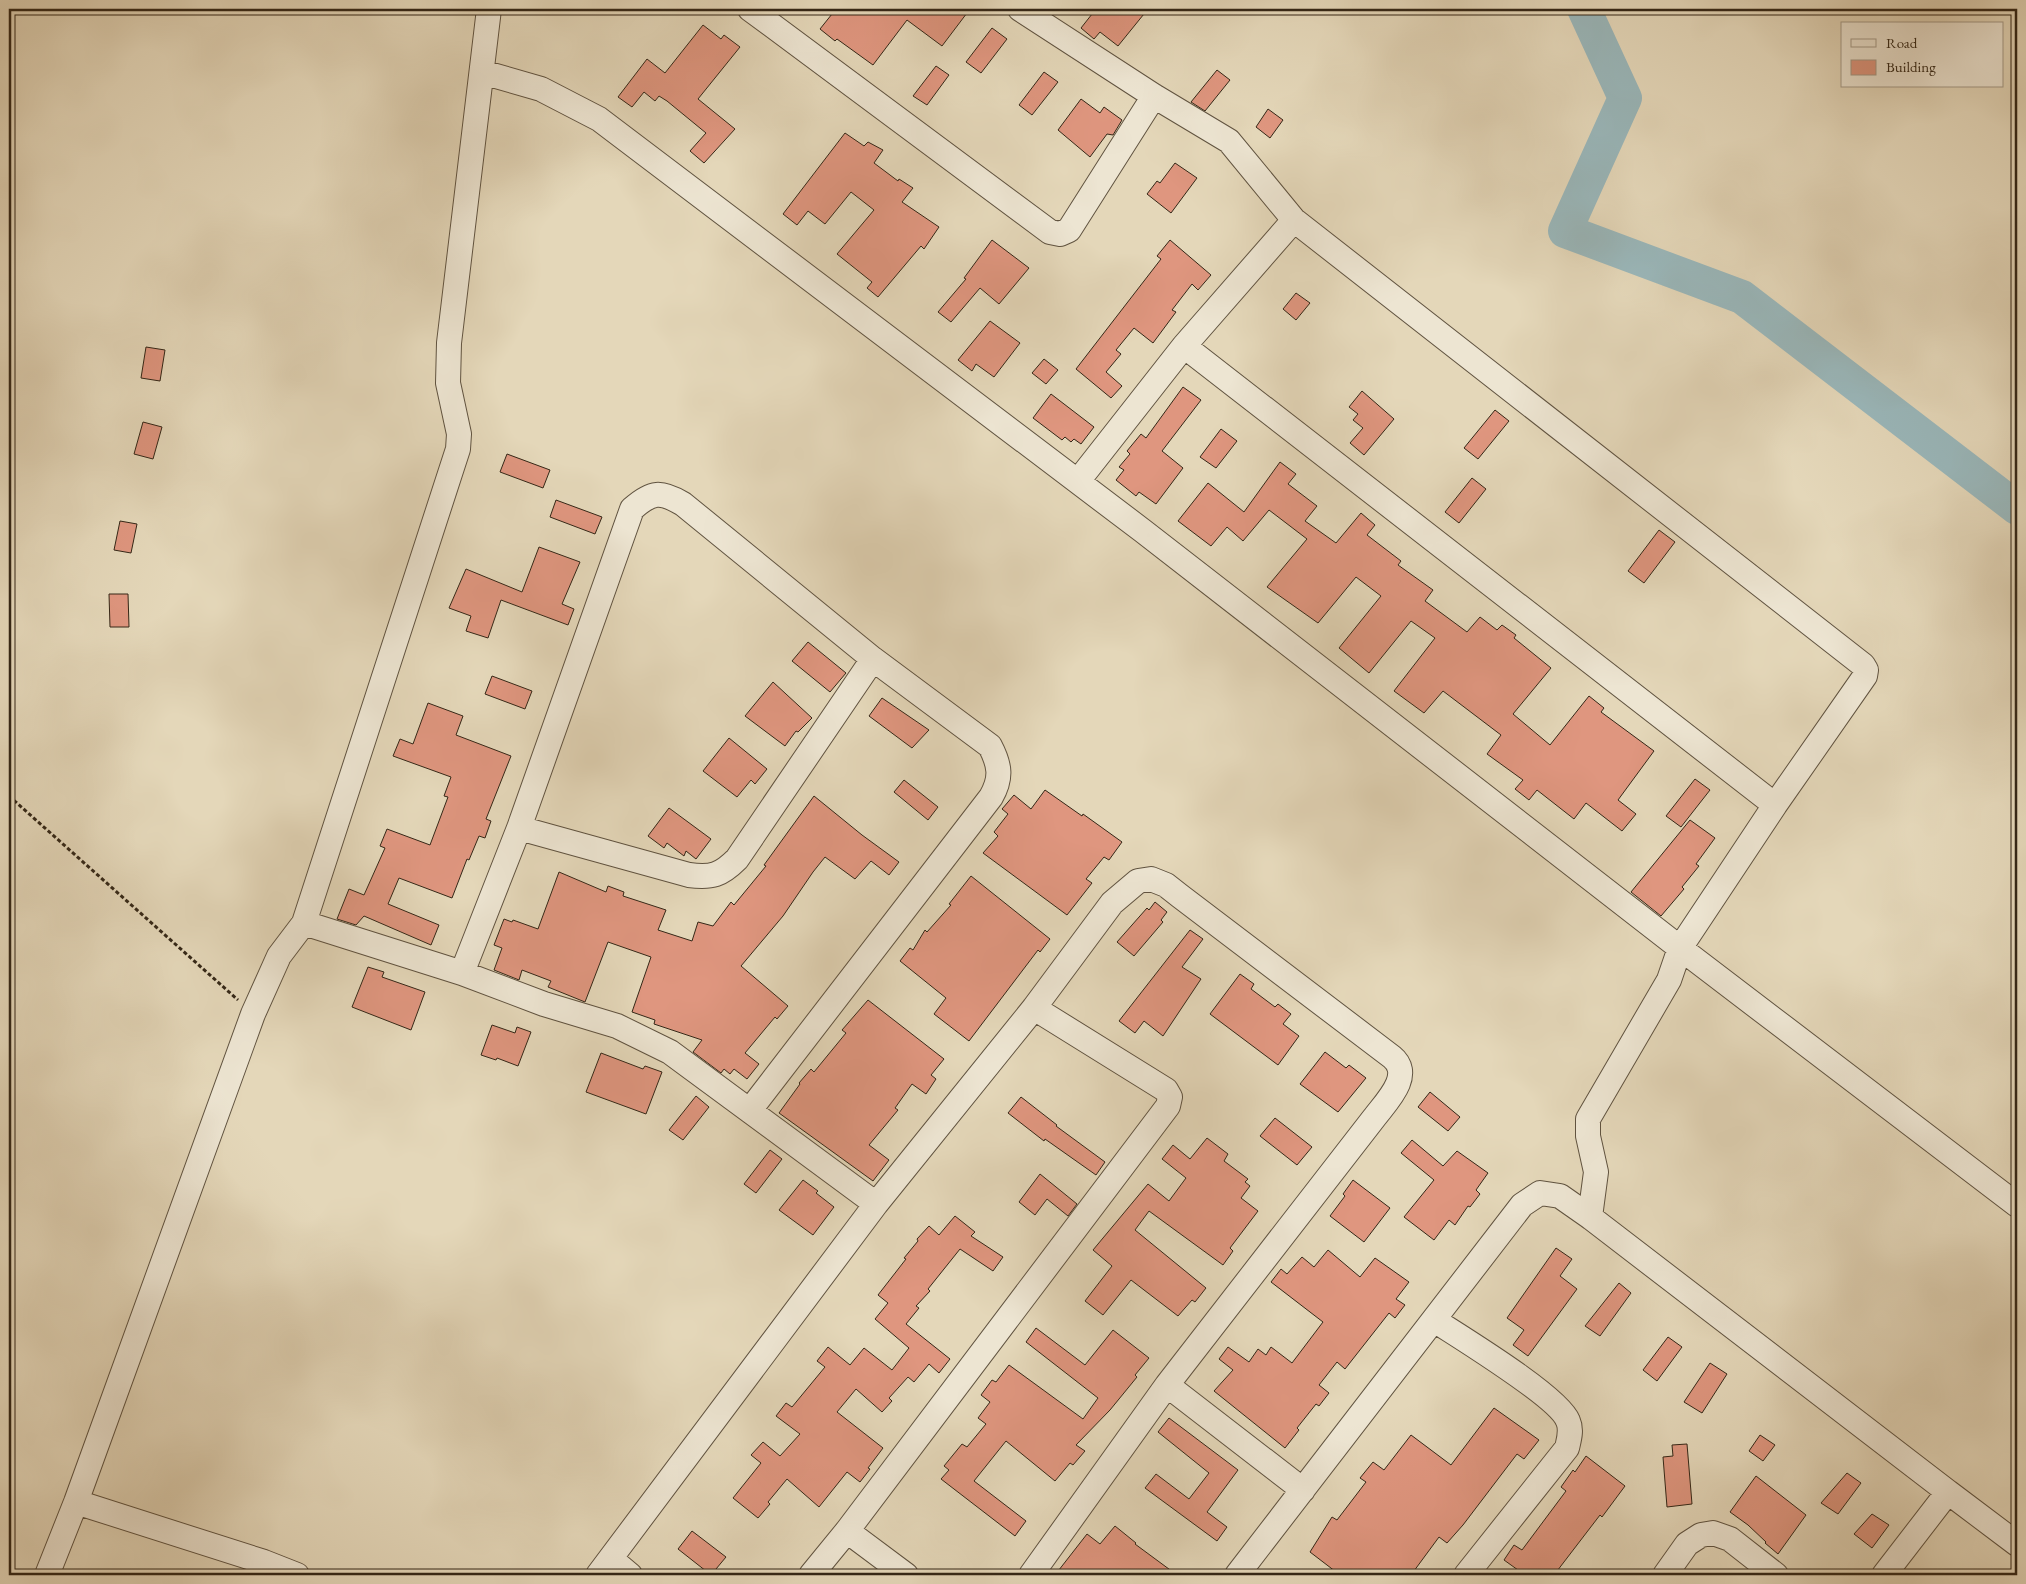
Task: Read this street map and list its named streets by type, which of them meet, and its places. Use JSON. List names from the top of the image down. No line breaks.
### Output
{"legend":["Road","Building"]}
